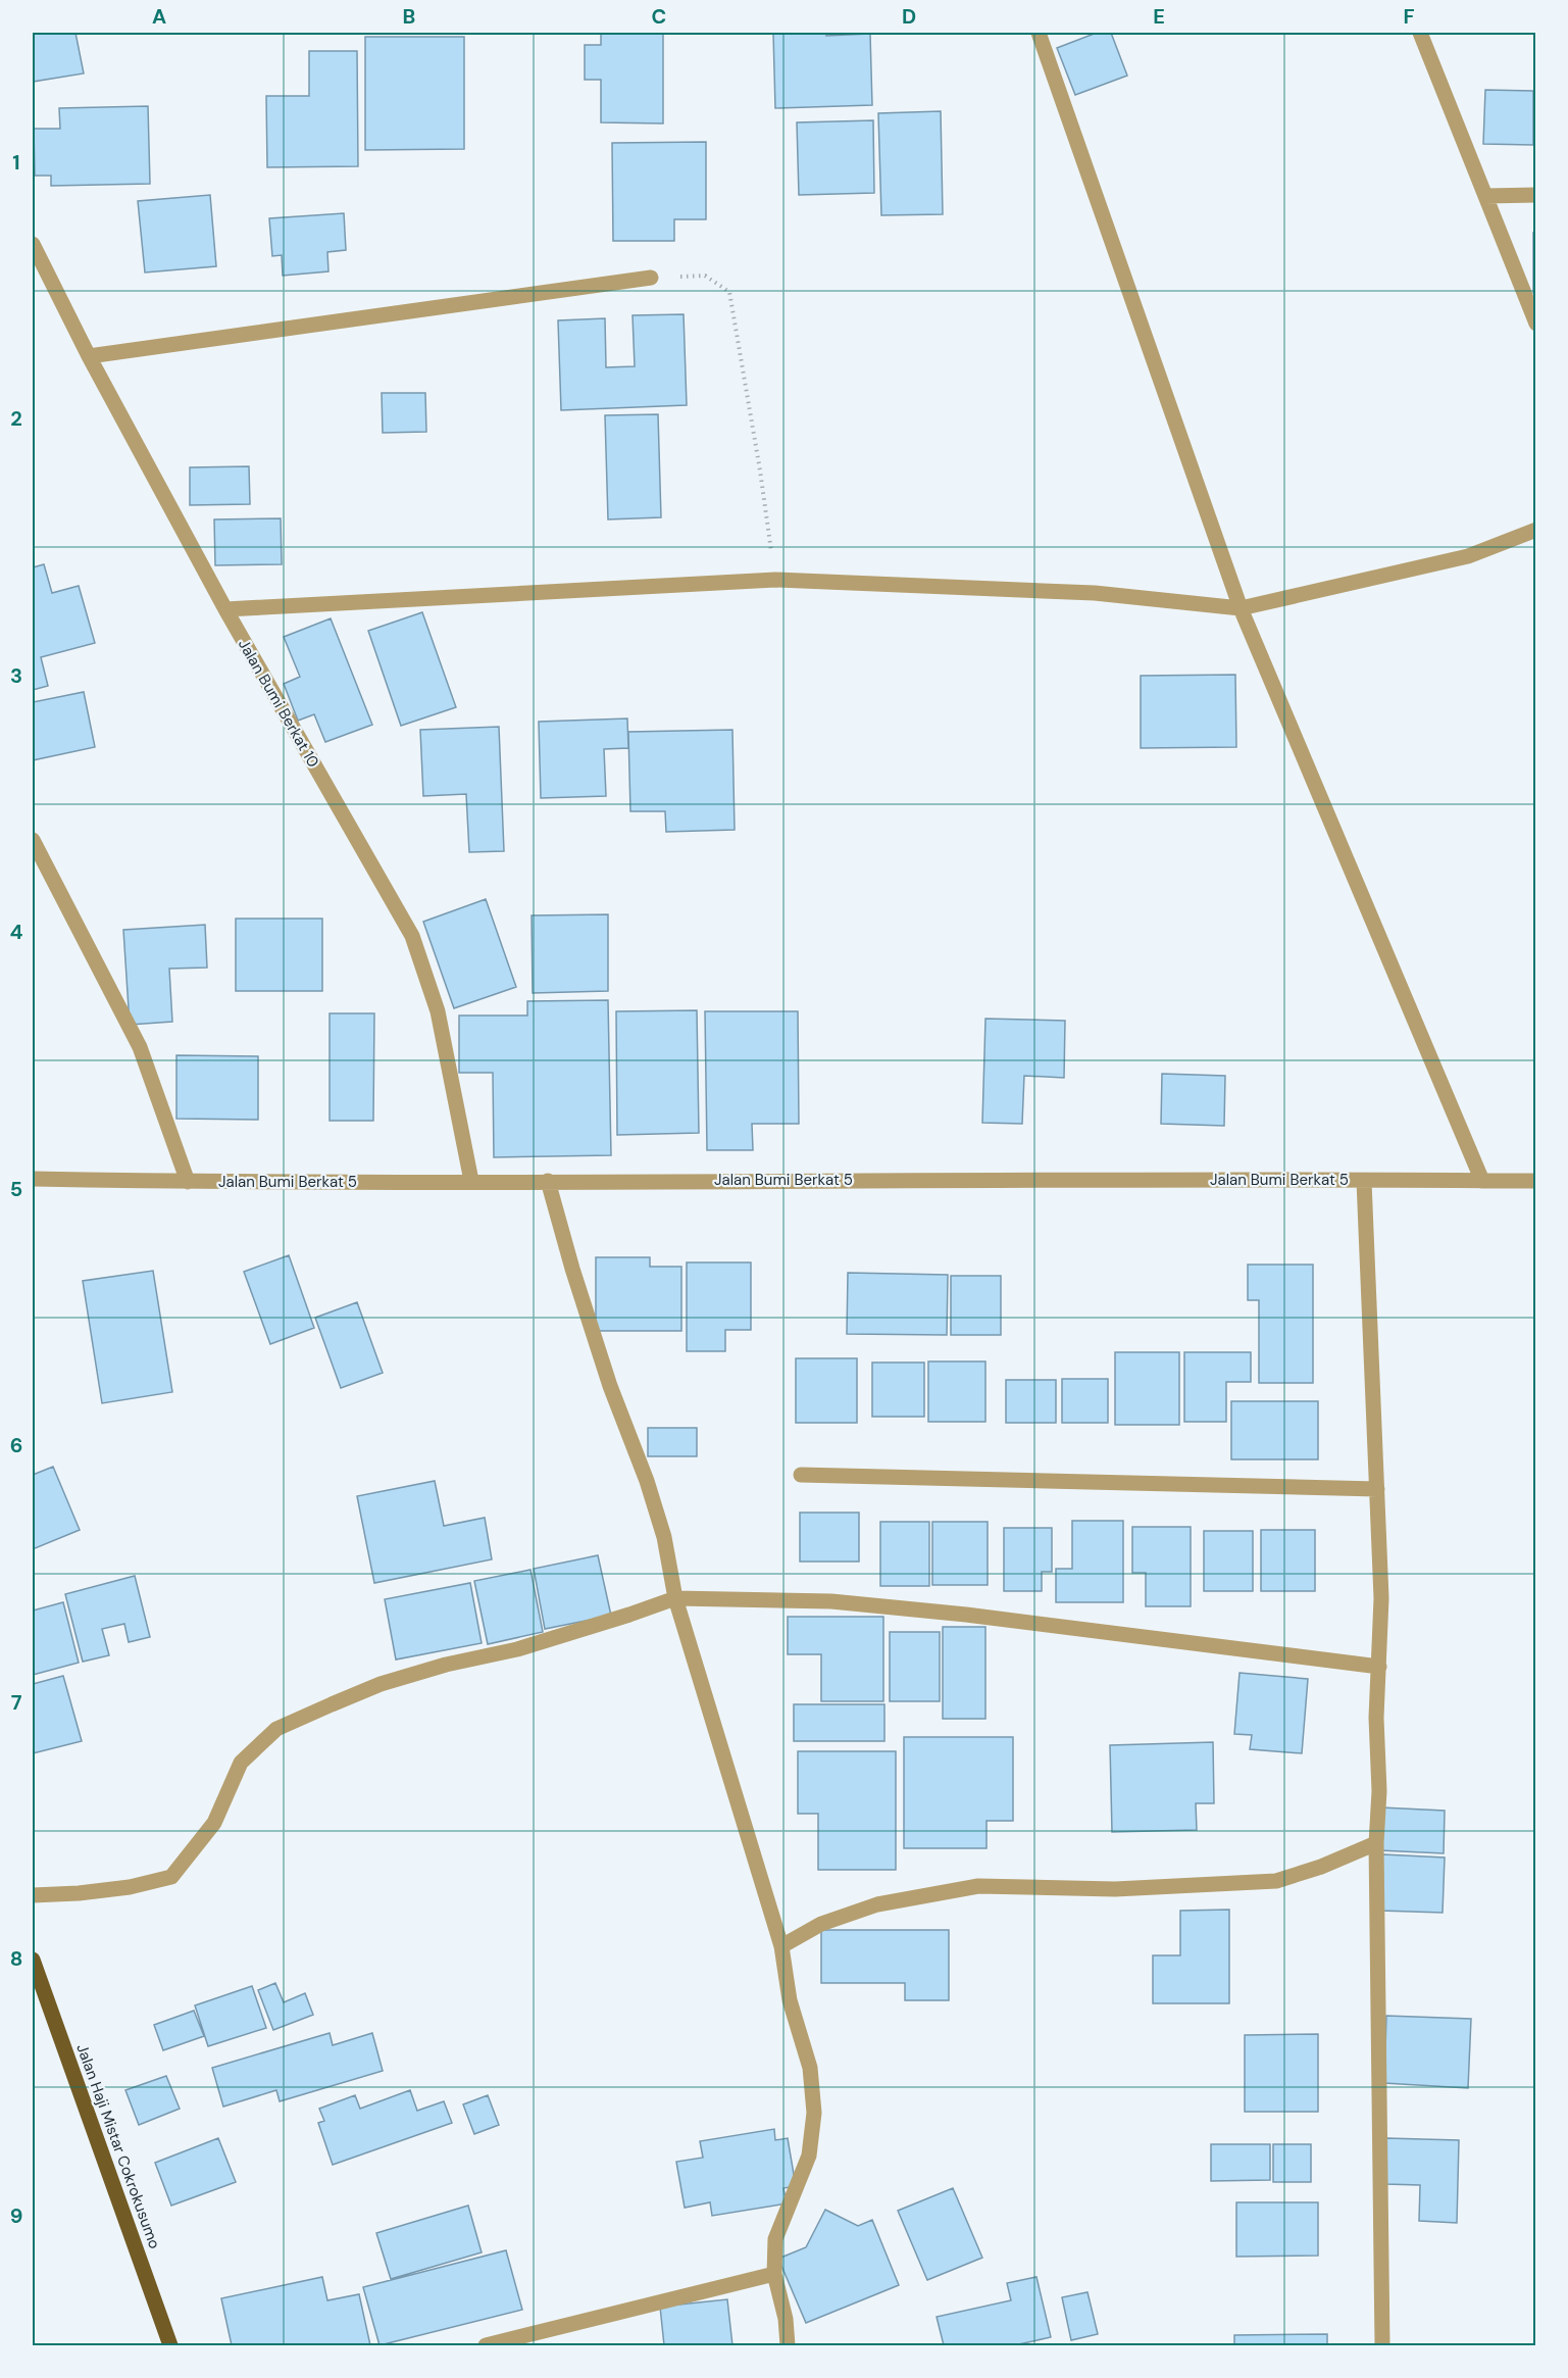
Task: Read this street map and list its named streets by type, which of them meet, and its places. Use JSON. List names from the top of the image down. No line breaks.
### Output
{"streets":{"main road":["Jalan Haji Mistar Cokrokusumo"],"street":["Jalan Bumi Berkat 10","Jalan Bumi Berkat 5"]},"crossings":[["Jalan Bumi Berkat 10","Jalan Bumi Berkat 5"]],"grid":{"columns":["A","B","C","D","E","F"],"rows":["1","2","3","4","5","6","7","8","9"]}}
